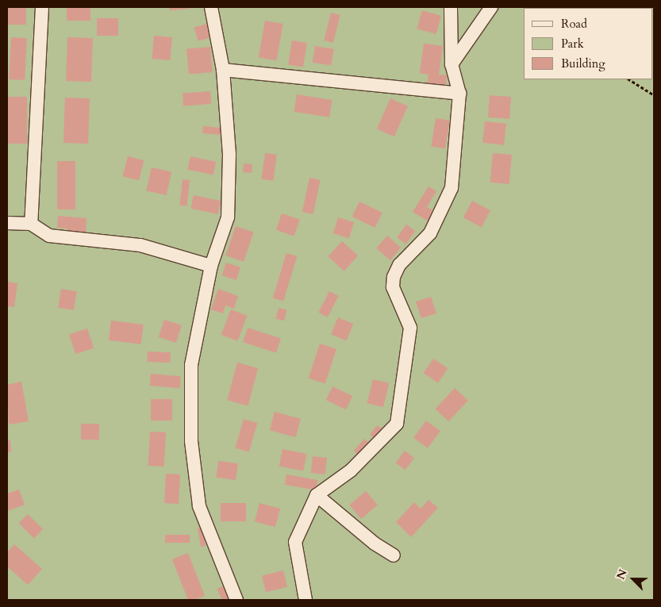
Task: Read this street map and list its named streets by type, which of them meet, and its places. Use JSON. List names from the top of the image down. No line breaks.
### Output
{"legend":["Road","Park","Building"],"north":"top left"}
